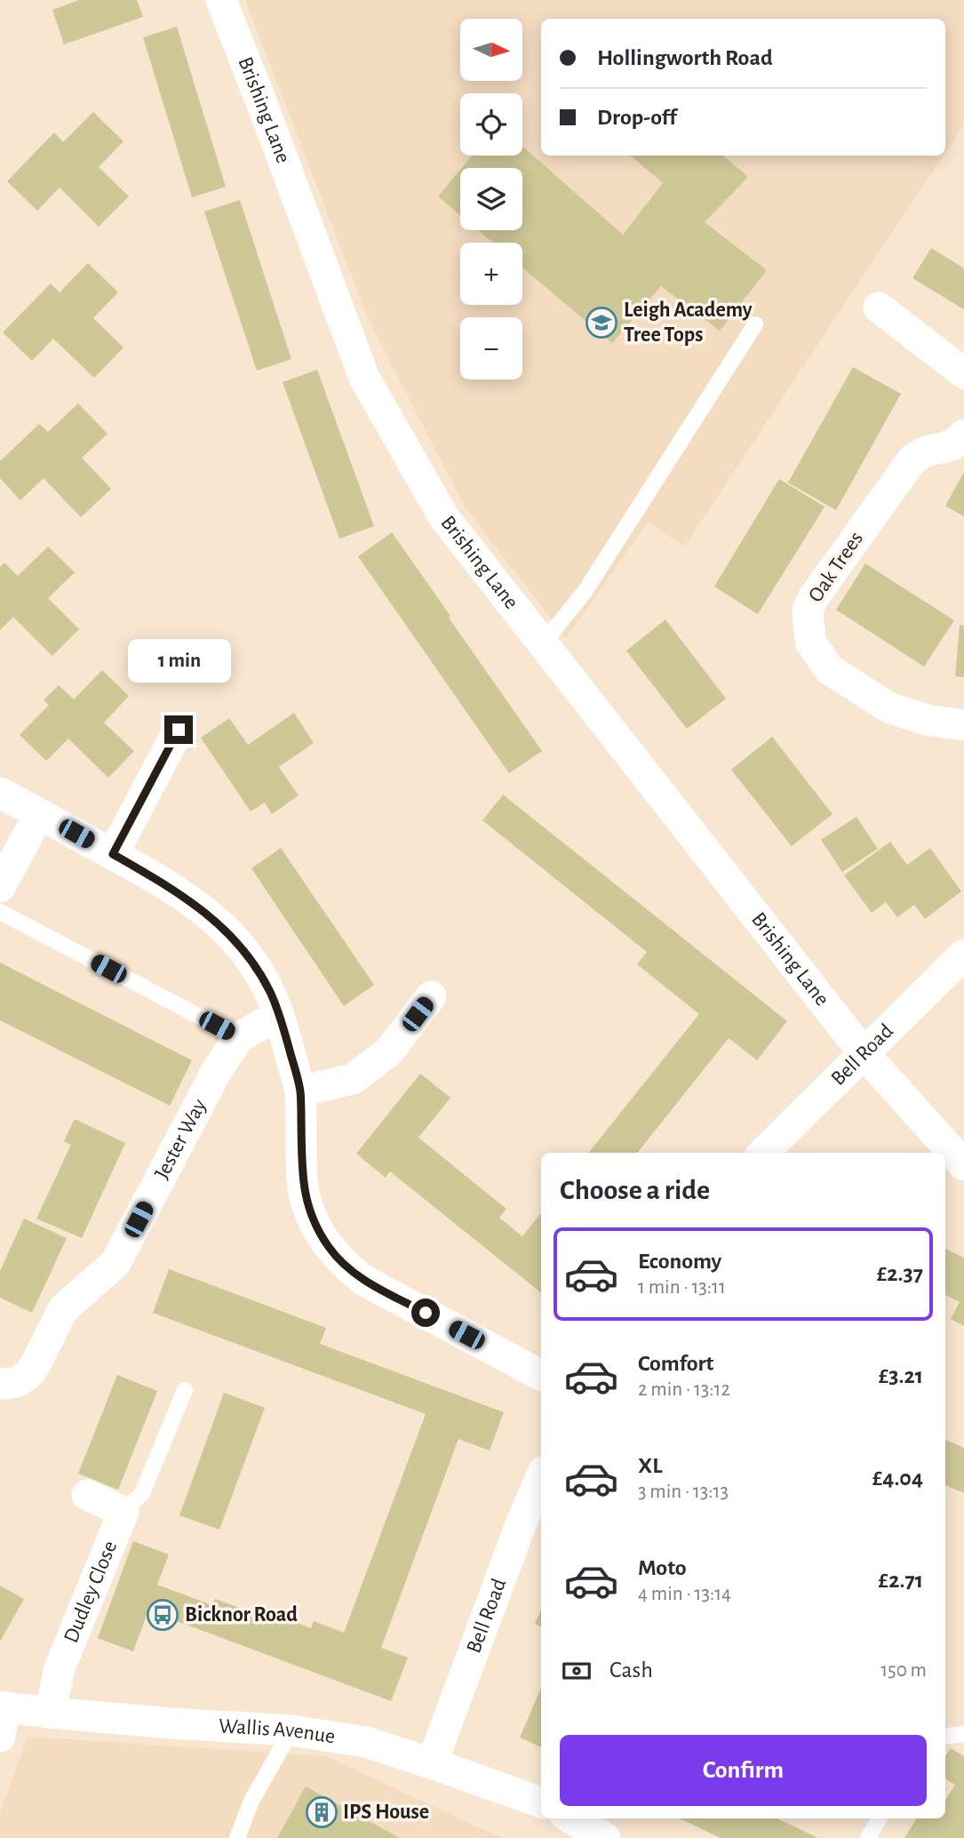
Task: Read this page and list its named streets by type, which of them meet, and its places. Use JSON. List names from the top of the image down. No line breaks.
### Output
{"streets":{"street":["Brishing Lane","Oak Trees","Bell Road","Jester Way","Dudley Close","Wallis Avenue"]},"crossings":[["Brishing Lane","Bell Road"],["Bell Road","Wallis Avenue"],["Dudley Close","Wallis Avenue"]],"places":{"school or university":["Leigh Academy Tree Tops"],"bus stop":["Bicknor Road"],"building":["IPS House"]},"north":"right","page":{"map_buttons":["+","−"],"banner":["Hollingworth Road","Drop-off"],"bubble":"1 min","heading":"Choose a ride","list":[{"name":"Economy","note":"1 min · 13:11","value":"£2.37"},{"name":"Comfort","note":"2 min · 13:12","value":"£3.21"},{"name":"XL","note":"3 min · 13:13","value":"£4.04"},{"name":"Moto","note":"4 min · 13:14","value":"£2.71"}],"pay":["Cash","150 m"],"buttons":"Confirm"}}
